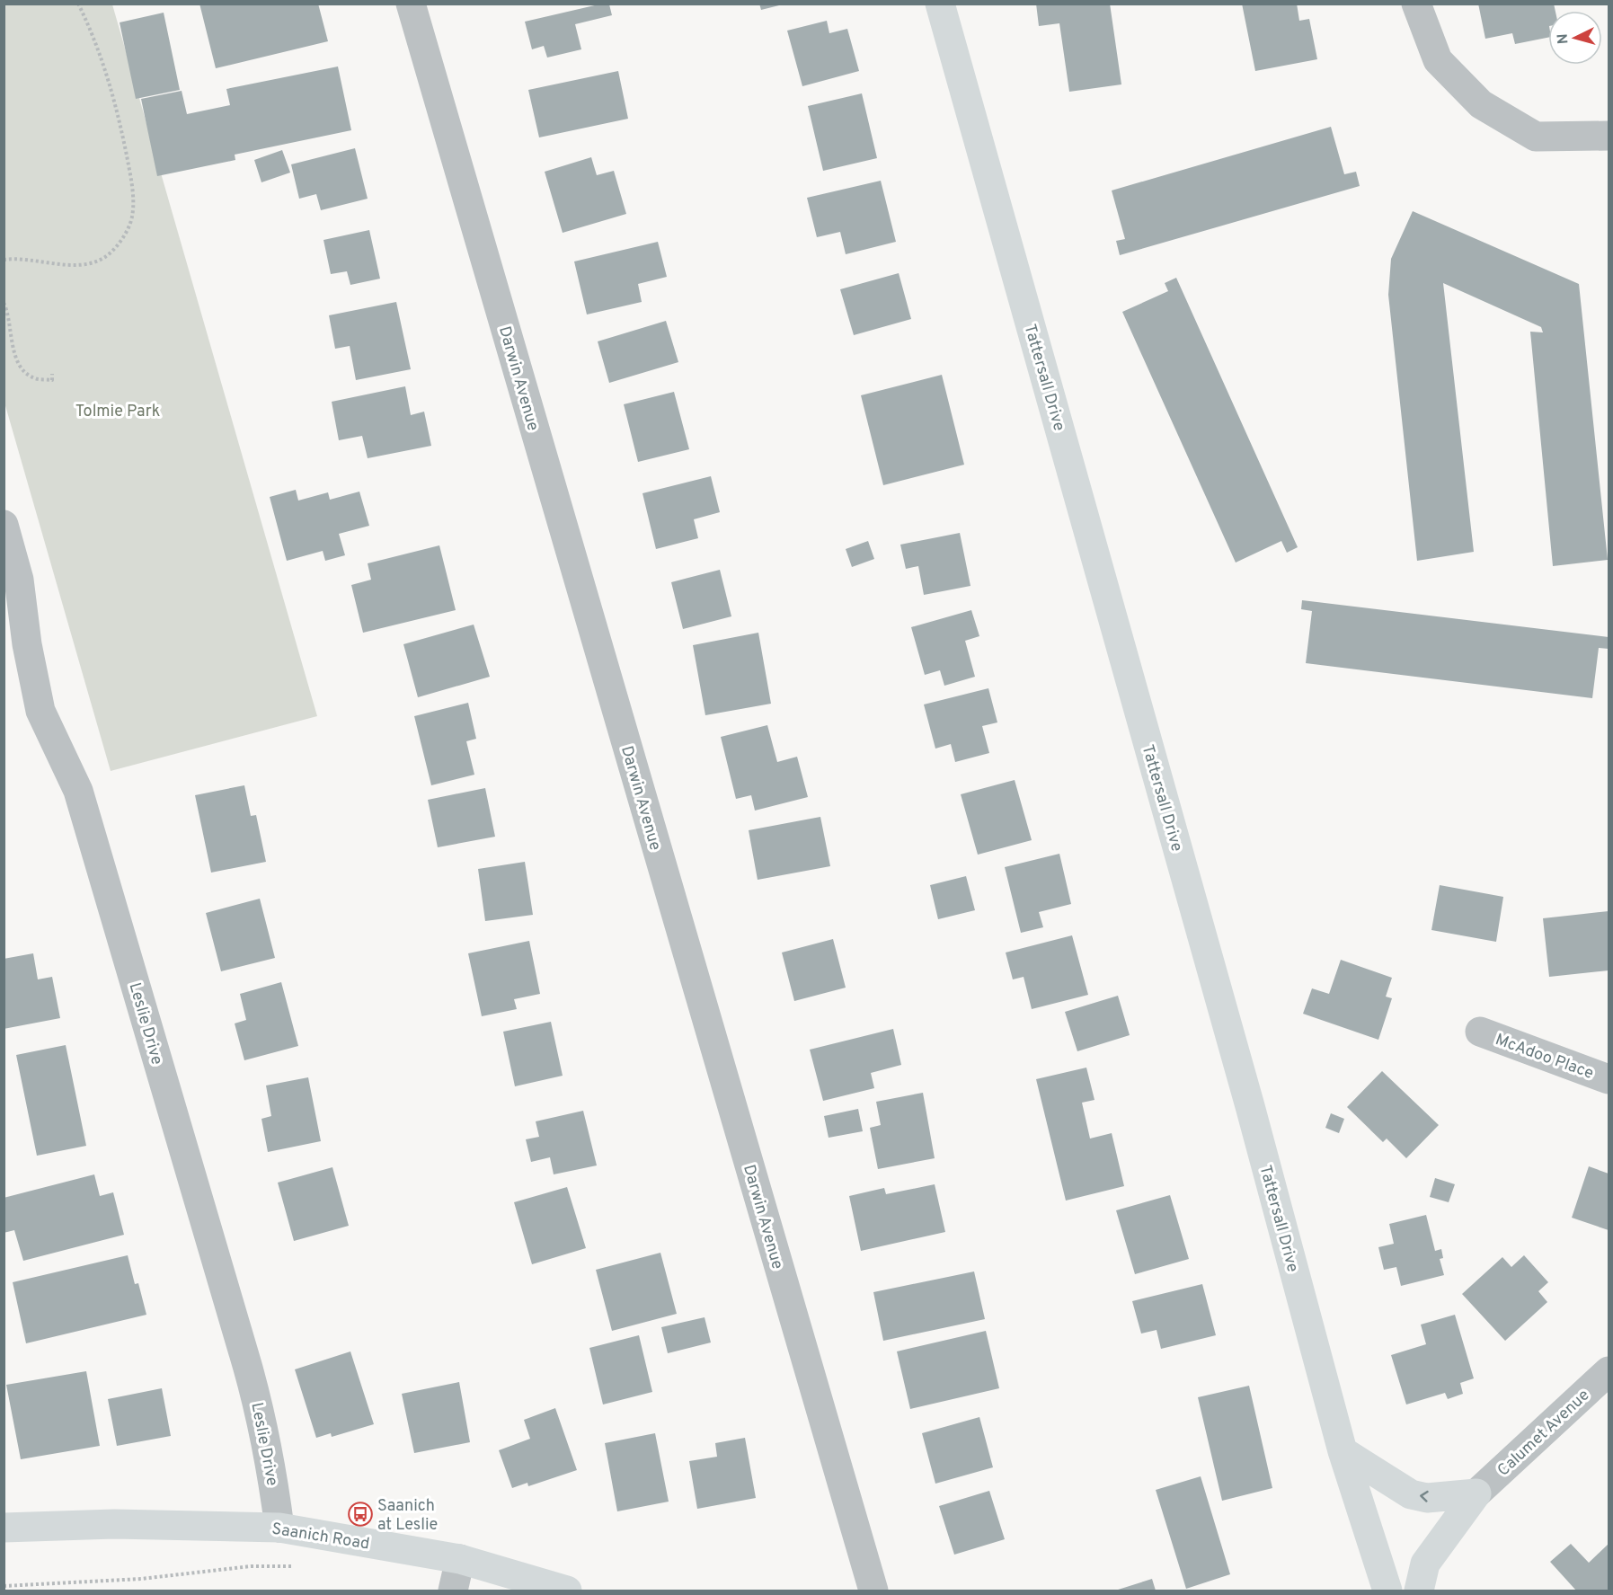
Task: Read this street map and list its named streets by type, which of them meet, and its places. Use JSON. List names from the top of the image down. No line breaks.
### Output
{"streets":{"main road":["Tattersall Drive","Saanich Road"],"street":["Darwin Avenue","Leslie Drive","McAdoo Place","Calumet Avenue"]},"crossings":[["Leslie Drive","Saanich Road"]],"parks":["Tolmie Park"],"places":{"bus stop":["Saanich at Leslie"]},"north":"left"}
